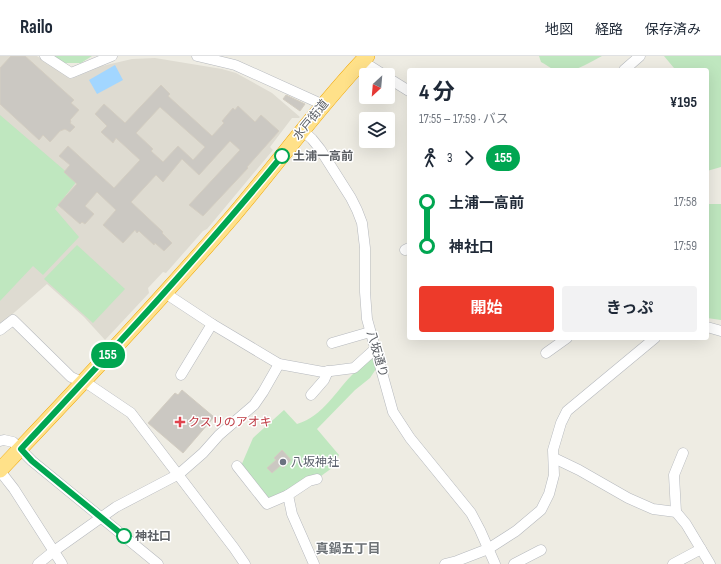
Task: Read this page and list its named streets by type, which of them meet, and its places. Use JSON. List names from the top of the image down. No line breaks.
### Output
{"streets":{"highway":["水戸街道"],"street":["八坂通り"]},"crossings":[["水戸街道","八坂通り"]],"districts":["真鍋五丁目"],"places":{"other":["土浦一高前","八坂神社","神社口"],"health":["クスリのアオキ"]},"lines":["bus line 155"],"north":"bottom left","page":{"header":"Railo","nav":["地図","経路","保存済み"],"on_map":"155","heading":["4 分","17:55 – 17:59 · バス","¥195"],"legs":["3","155"],"list":[{"name":"土浦一高前","value":"17:58"},{"name":"神社口","value":"17:59"}],"buttons":["開始","きっぷ"]}}
